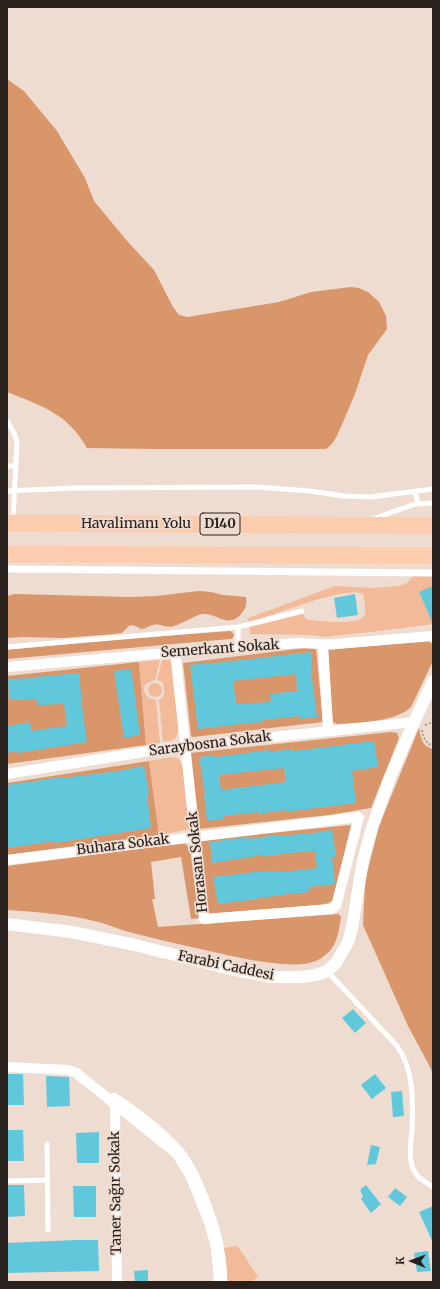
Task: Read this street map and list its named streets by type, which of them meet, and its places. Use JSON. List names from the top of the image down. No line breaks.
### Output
{"streets":{"highway":["Havalimanı Yolu","D140"],"street":["Semerkant Sokak","Saraybosna Sokak","Buhara Sokak","Horasan Sokak","Farabi Caddesi","Taner Sağır Sokak"]},"crossings":[["Semerkant Sokak","Horasan Sokak"],["Saraybosna Sokak","Horasan Sokak"],["Buhara Sokak","Horasan Sokak"]],"north":"left"}
